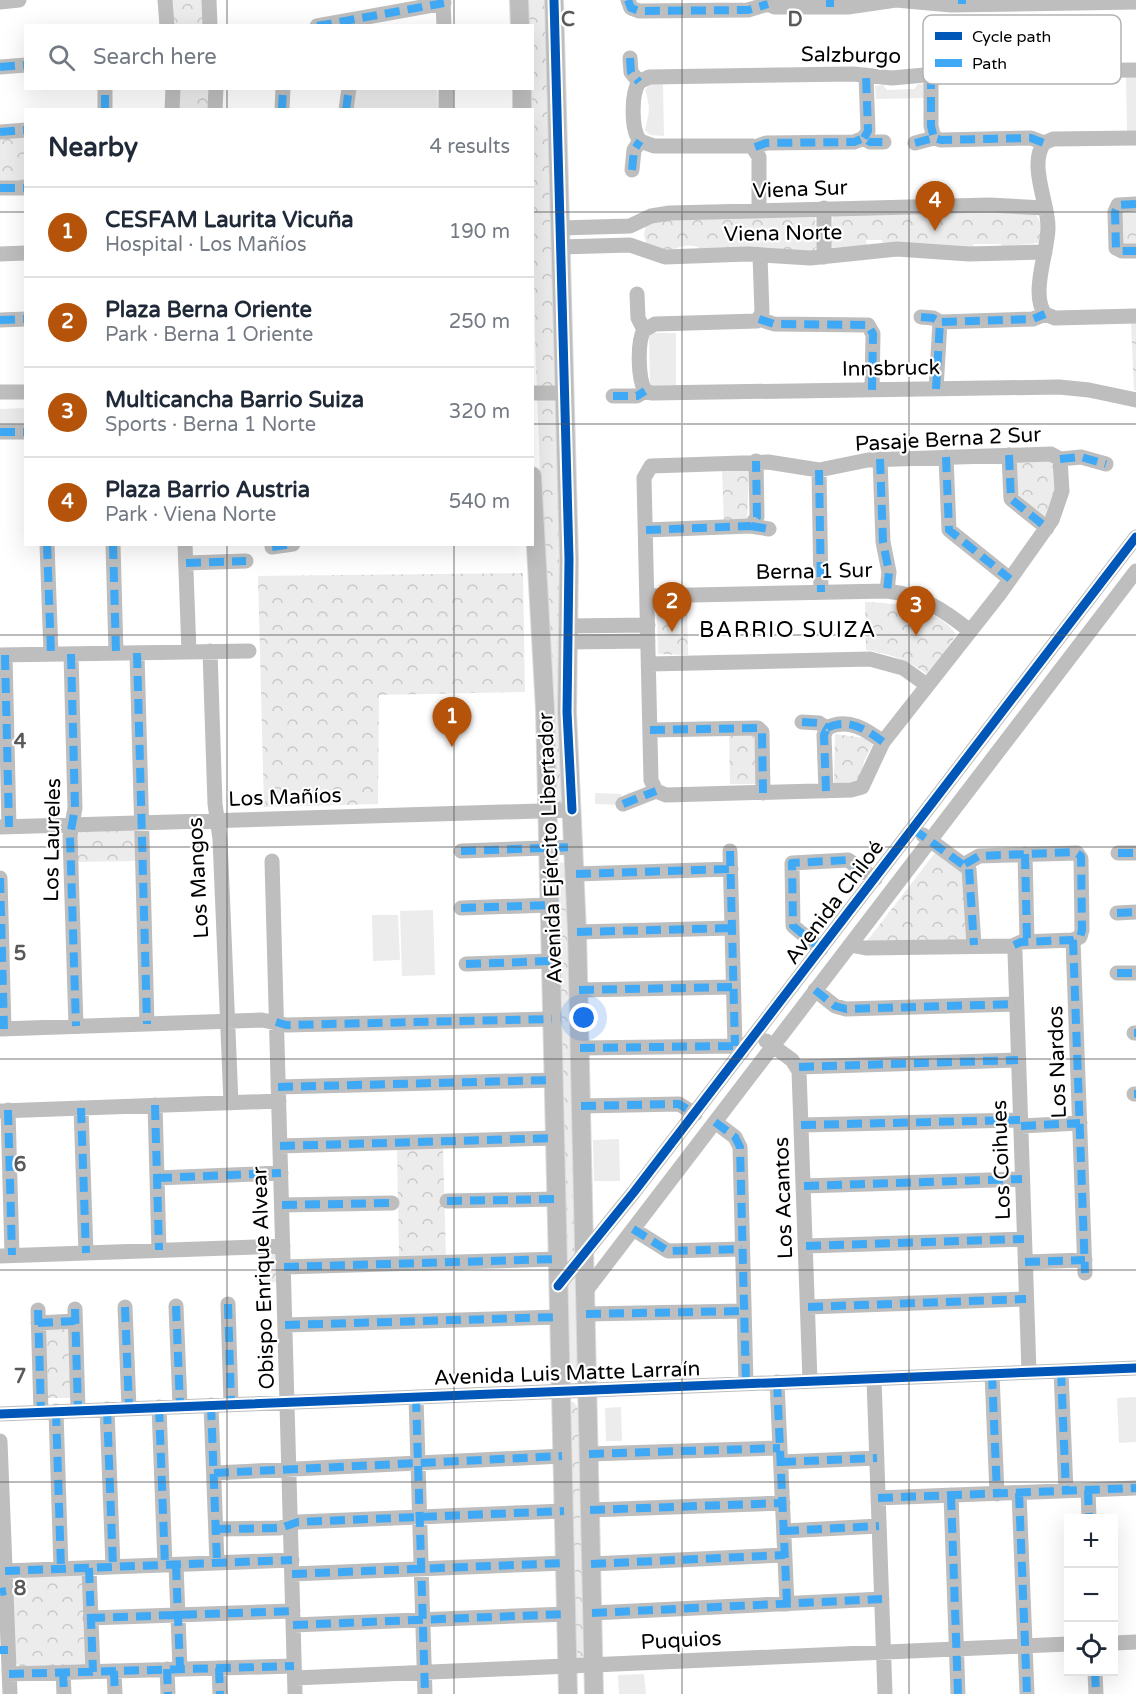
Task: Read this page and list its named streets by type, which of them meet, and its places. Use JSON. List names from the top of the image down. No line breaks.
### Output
{"streets":{"main road":["Avenida Ejército Libertador"],"street":["Salzburgo","Viena Sur","Viena Norte","Innsbruck","Pasaje Berna 2 Sur","Berna 1 Sur","Los Mañíos","Los Laureles","Los Mangos","Avenida Chiloé","Los Nardos","Los Coihues","Los Acantos","Obispo Enrique Alvear","Avenida Luis Matte Larraín","Puquios"]},"crossings":[["Viena Sur","Avenida Ejército Libertador"],["Viena Norte","Avenida Ejército Libertador"],["Los Mañíos","Los Laureles"],["Los Mañíos","Avenida Ejército Libertador"],["Los Mañíos","Los Mangos"],["Avenida Ejército Libertador","Avenida Chiloé"],["Avenida Ejército Libertador","Avenida Luis Matte Larraín"],["Avenida Ejército Libertador","Puquios"],["Los Nardos","Los Coihues"],["Los Coihues","Avenida Luis Matte Larraín"],["Los Acantos","Avenida Luis Matte Larraín"],["Obispo Enrique Alvear","Avenida Luis Matte Larraín"],["Obispo Enrique Alvear","Puquios"]],"districts":["BARRIO SUIZA"],"legend":["Cycle path","Path"],"page":{"search":"Search here","heading":["Nearby","4 results"],"pins":["4","2","3","1"],"list":[{"mark":"1","name":"CESFAM Laurita Vicuña","note":"Hospital · Los Mañíos","value":"190 m"},{"mark":"2","name":"Plaza Berna Oriente","note":"Park · Berna 1 Oriente","value":"250 m"},{"mark":"3","name":"Multicancha Barrio Suiza","note":"Sports · Berna 1 Norte","value":"320 m"},{"mark":"4","name":"Plaza Barrio Austria","note":"Park · Viena Norte","value":"540 m"}],"map_buttons":["+","−"]},"grid":{"columns":["C","D"],"rows":["4","5","6","7","8"]}}
